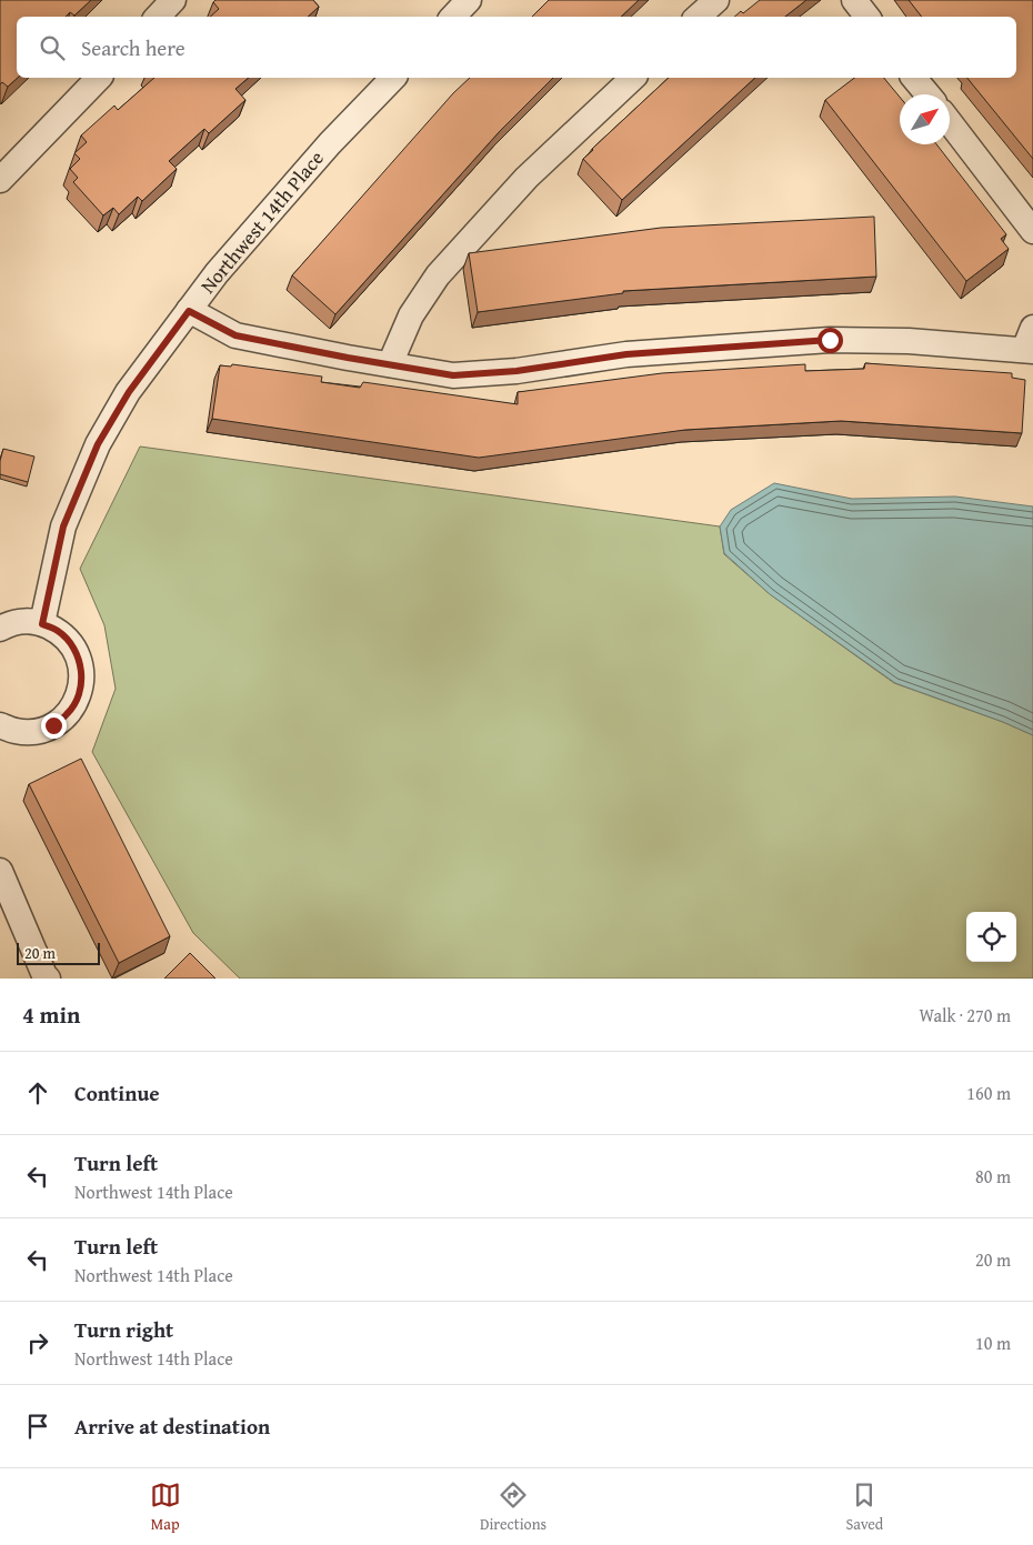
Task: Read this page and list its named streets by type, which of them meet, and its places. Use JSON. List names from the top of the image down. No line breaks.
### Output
{"streets":{"street":["Northwest 14th Place"]},"scale_bar":"20 m","north":"top right","page":{"search":"Search here","scale":"20 m","heading":["4 min","Walk · 270 m"],"list":[["Continue","160 m"],["Turn left","Northwest 14th Place","80 m"],["Turn left","Northwest 14th Place","20 m"],["Turn right","Northwest 14th Place","10 m"],"Arrive at destination"],"nav":["Map","Directions","Saved"]}}
